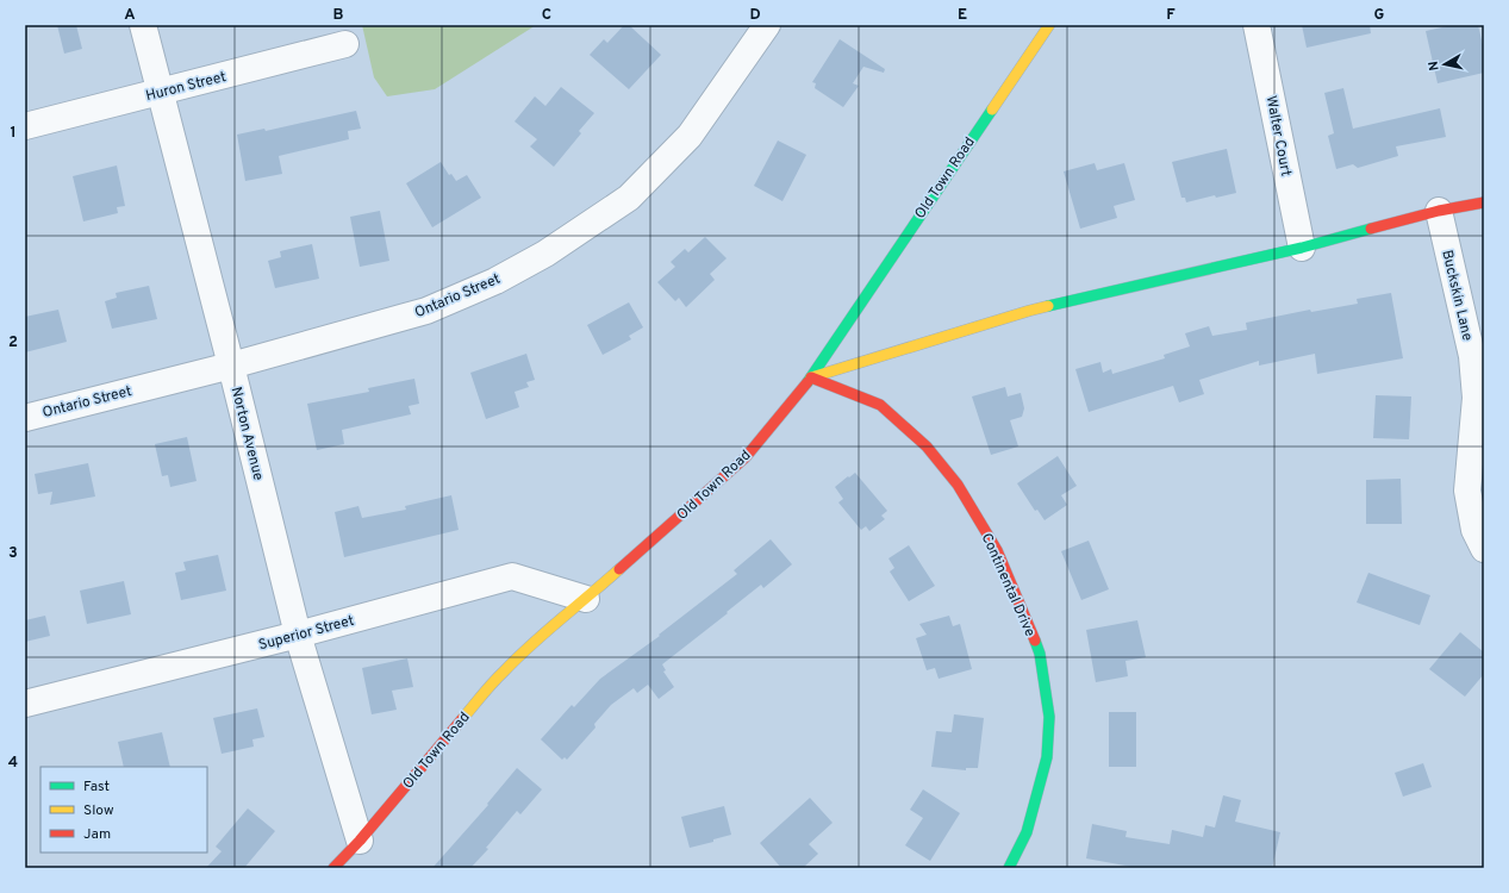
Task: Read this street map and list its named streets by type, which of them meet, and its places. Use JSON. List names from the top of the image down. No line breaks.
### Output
{"streets":{"street":["Huron Street","Walter Court","Old Town Road","Ontario Street","Buckskin Lane","Norton Avenue","Continental Drive","Superior Street"]},"crossings":[["Huron Street","Norton Avenue"],["Old Town Road","Norton Avenue"],["Old Town Road","Continental Drive"],["Old Town Road","Superior Street"],["Ontario Street","Norton Avenue"],["Norton Avenue","Superior Street"]],"legend":["Fast","Slow","Jam"],"north":"left","grid":{"columns":["A","B","C","D","E","F","G"],"rows":["1","2","3","4"]}}
